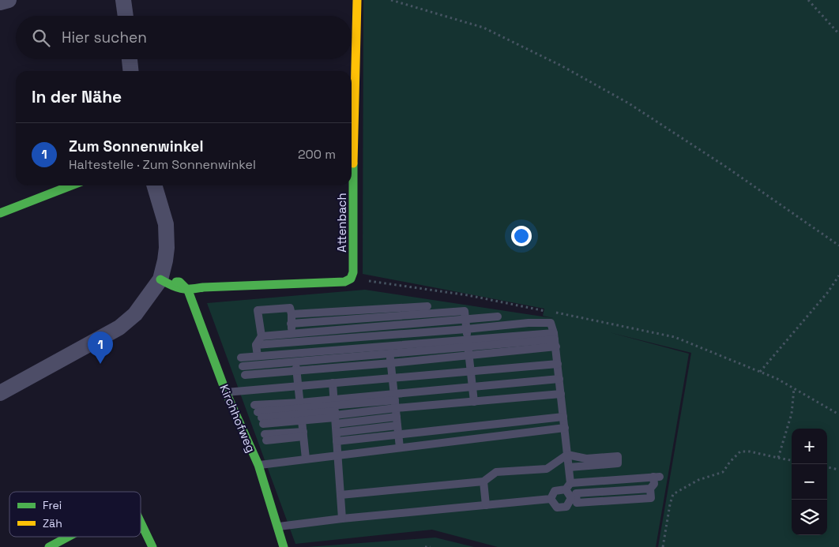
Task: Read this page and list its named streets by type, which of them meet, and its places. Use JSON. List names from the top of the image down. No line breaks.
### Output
{"streets":{"street":["Attenbach","Kirchhofweg"]},"legend":["Frei","Zäh"],"page":{"search":"Hier suchen","heading":"In der Nähe","list":[{"mark":"1","name":"Zum Sonnenwinkel","note":"Haltestelle · Zum Sonnenwinkel","value":"200 m"}],"pins":"1","map_buttons":["+","−"]}}
